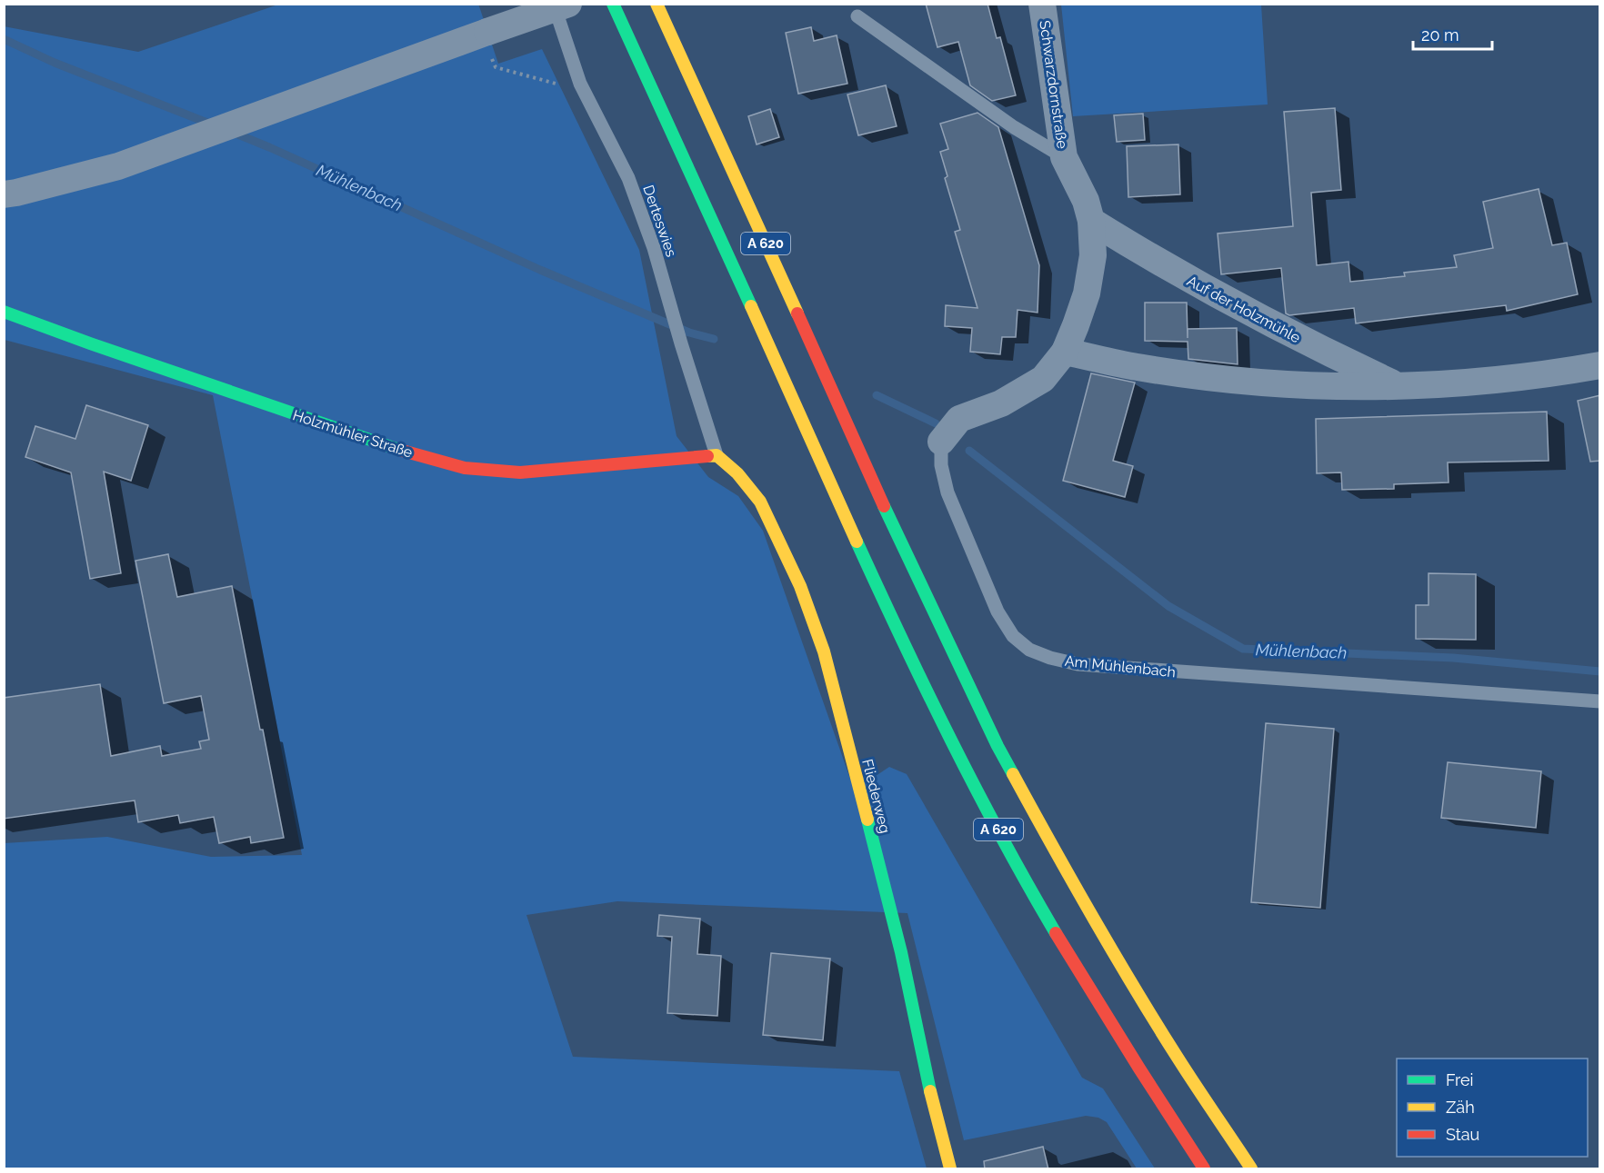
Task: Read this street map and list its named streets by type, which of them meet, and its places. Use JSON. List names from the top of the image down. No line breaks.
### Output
{"streets":{"main road":["A 620","Holzmühler Straße","Fliederweg"],"street":["Schwarzdornstraße","Auf der Holzmühle","Am Mühlenbach"],"lane":["Derteswies"]},"crossings":[["Schwarzdornstraße","Auf der Holzmühle"],["Schwarzdornstraße","Am Mühlenbach"],["Derteswies","Holzmühler Straße"],["Derteswies","Fliederweg"],["Auf der Holzmühle","Am Mühlenbach"],["Holzmühler Straße","Fliederweg"]],"water":["Mühlenbach"],"legend":["Frei","Zäh","Stau"],"scale_bar":"20 m"}
